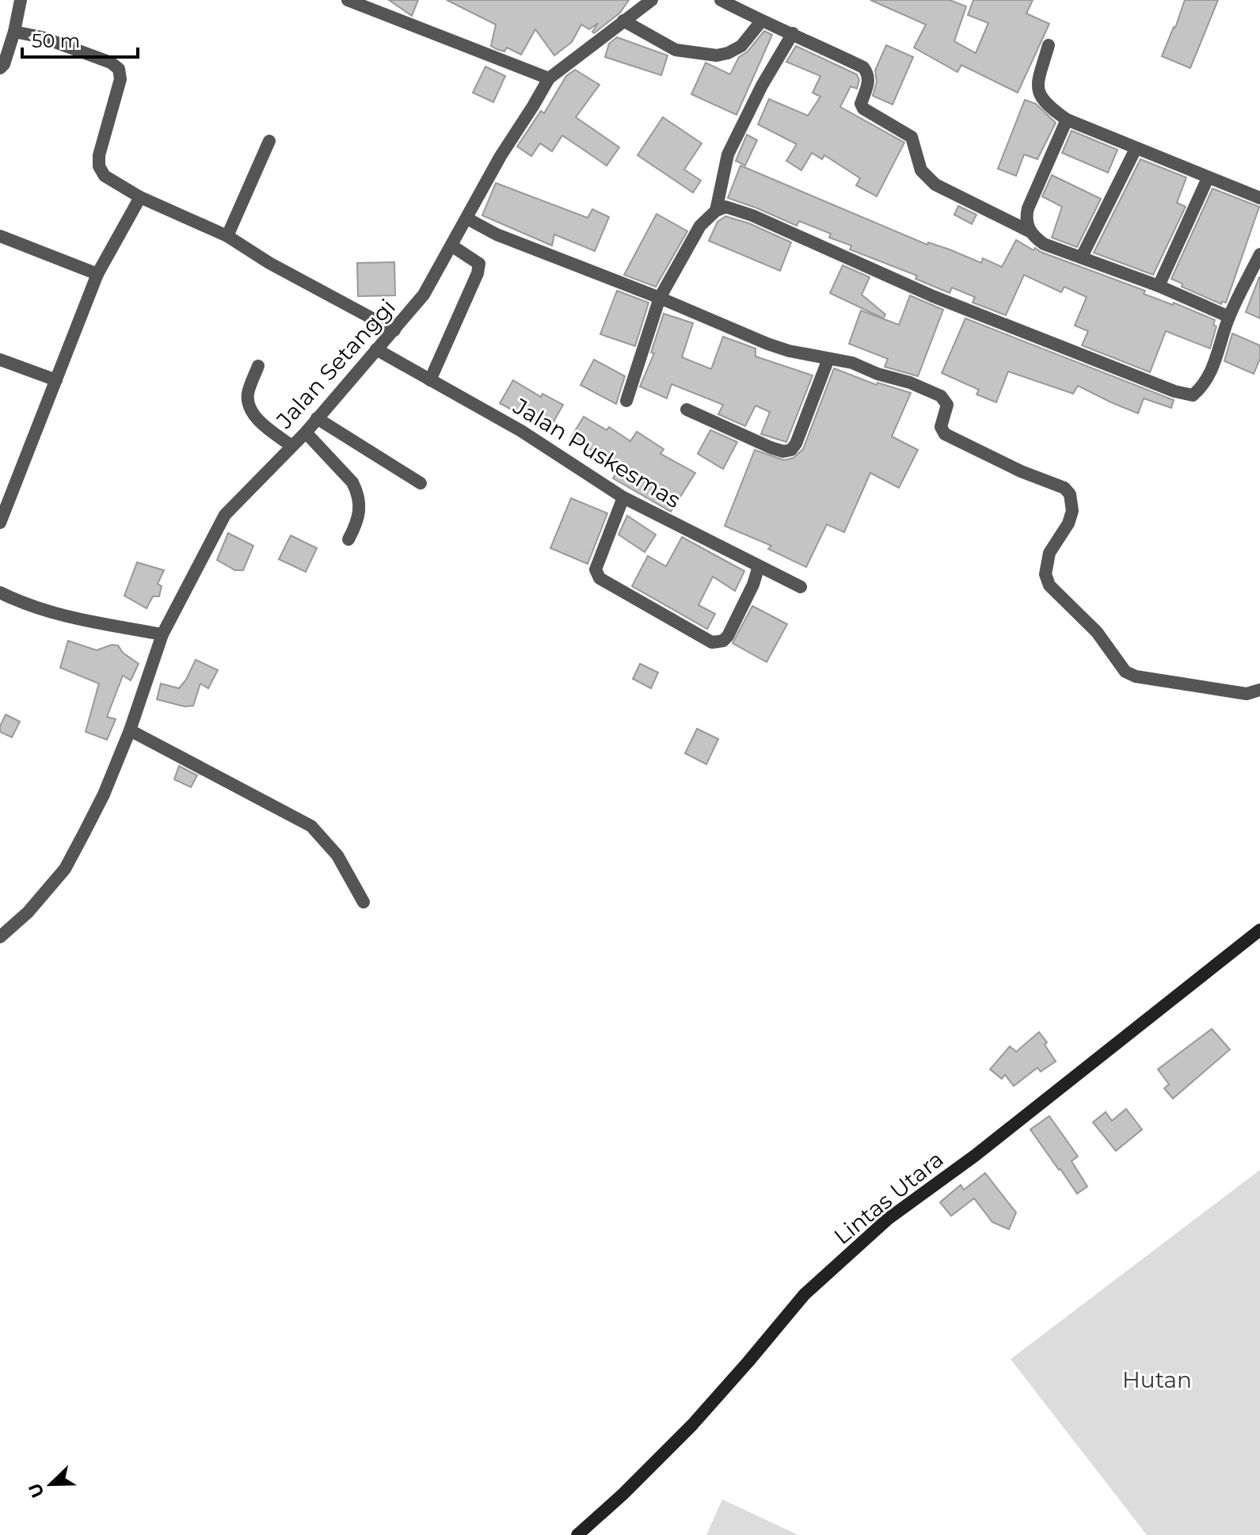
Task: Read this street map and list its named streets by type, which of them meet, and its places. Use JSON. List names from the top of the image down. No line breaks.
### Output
{"streets":{"street":["Jalan Setanggi","Jalan Puskesmas","Lintas Utara"]},"crossings":[["Jalan Setanggi","Jalan Puskesmas"]],"parks":["Hutan"],"scale_bar":"50 m","north":"bottom left"}
